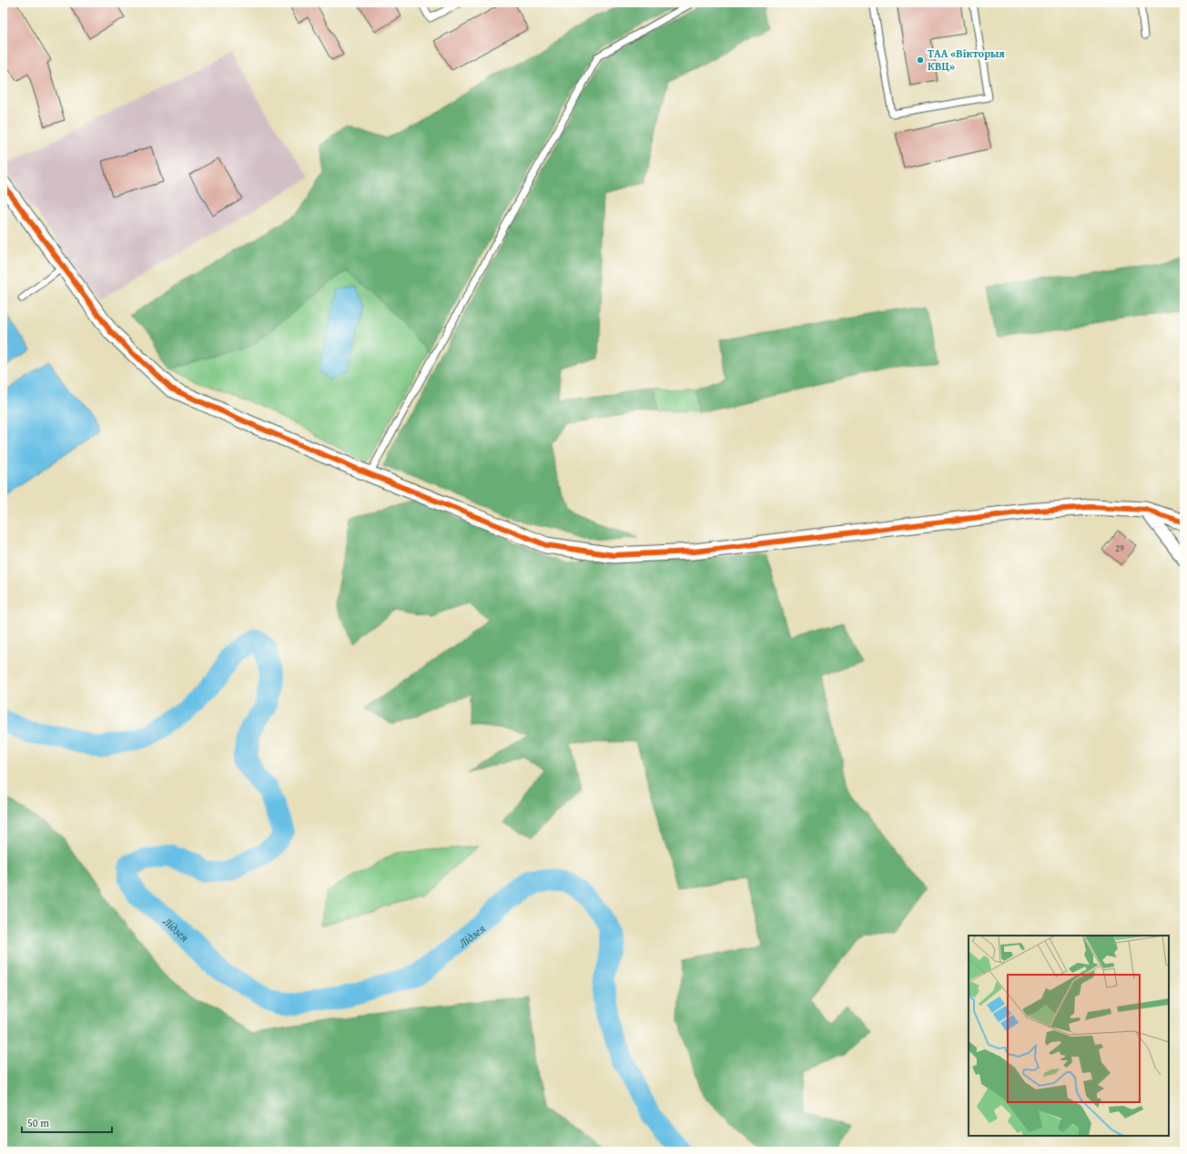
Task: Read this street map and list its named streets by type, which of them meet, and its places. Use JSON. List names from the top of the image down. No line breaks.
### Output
{"water":["Лідзея"],"places":["ТАА «Вікторыя КВЦ»"],"house_numbers":["29"],"scale_bar":"50 m"}
